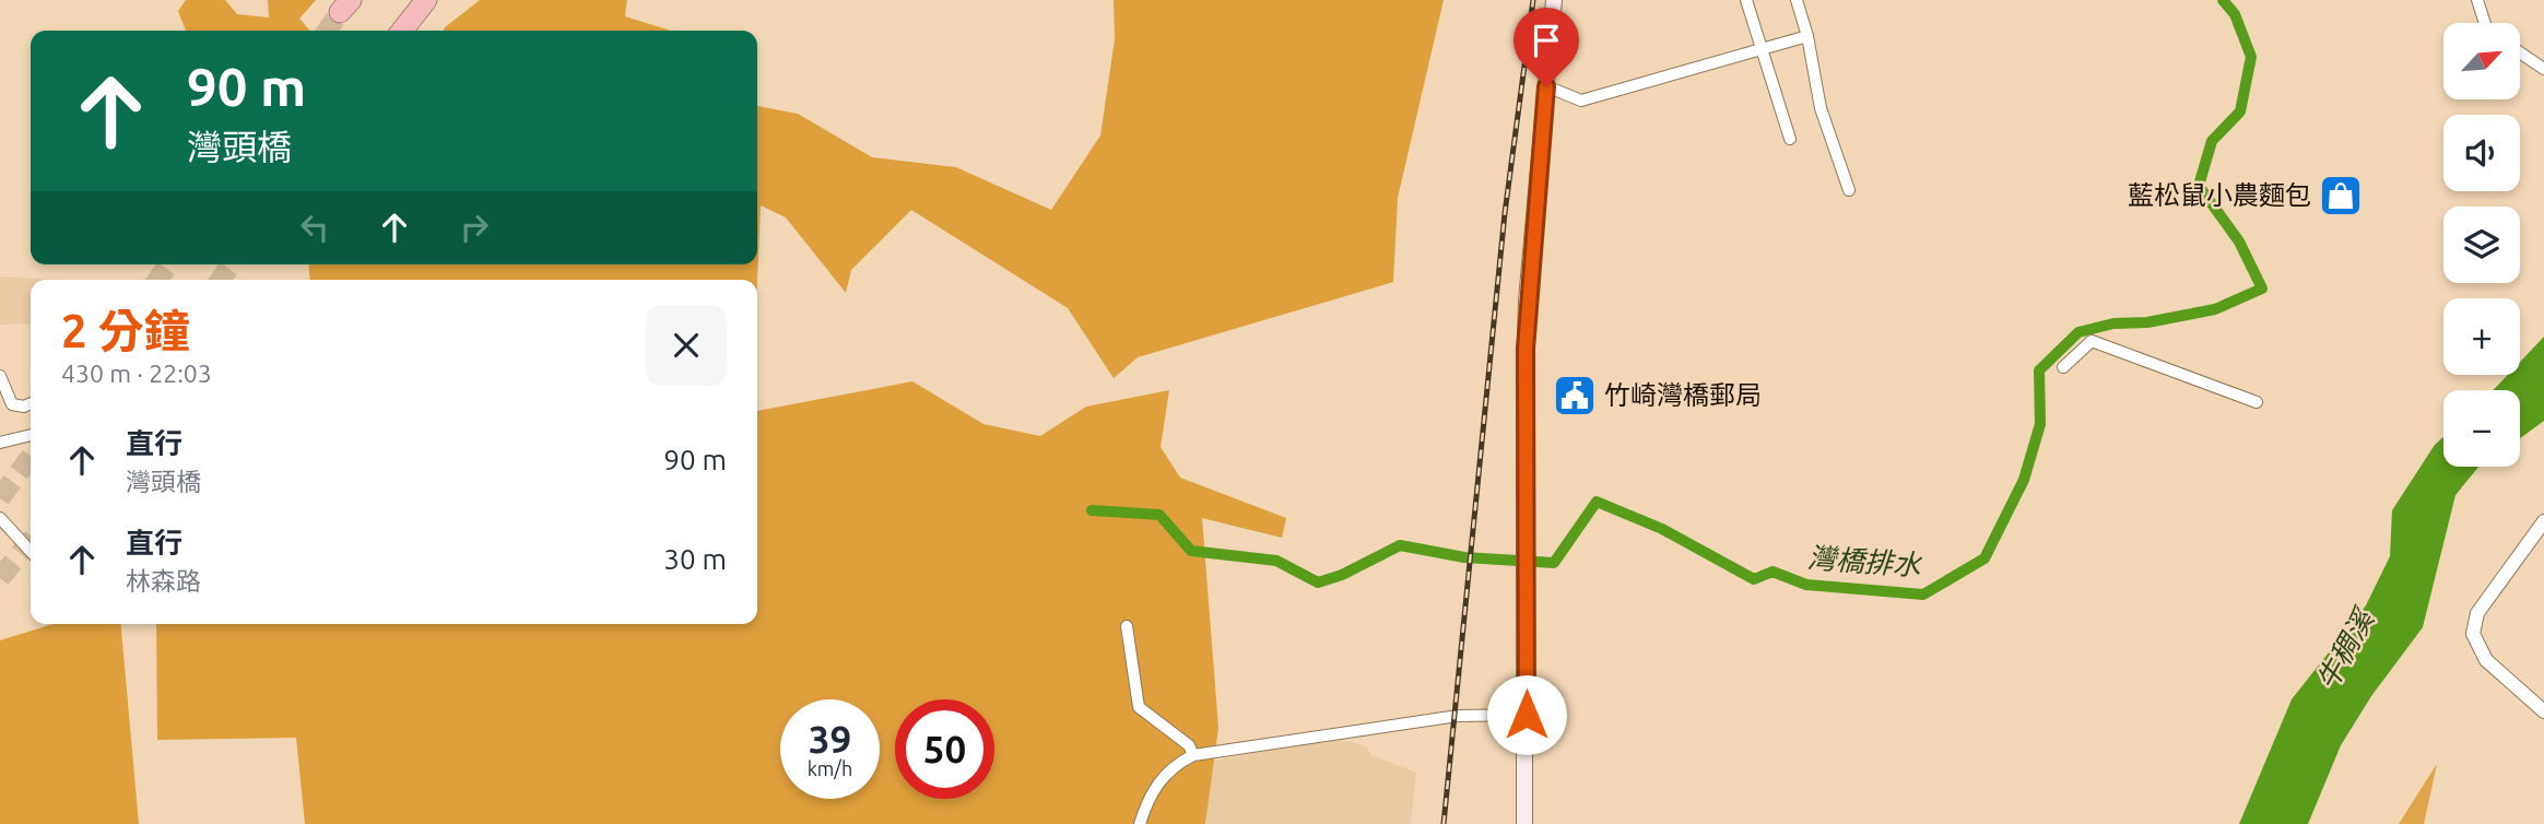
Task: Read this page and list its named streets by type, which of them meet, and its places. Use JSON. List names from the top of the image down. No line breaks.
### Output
{"water":["灣橋排水","牛稠溪"],"places":{"shop":["藍松鼠小農麵包"],"public building":["竹崎灣橋郵局"]},"north":"top right","page":{"map_buttons":["+","−"],"turn":["90 m","灣頭橋"],"heading":["2 分鐘","430 m · 22:03"],"list":[{"name":"直行","note":"灣頭橋","value":"90 m"},{"name":"直行","note":"林森路","value":"30 m"}],"speed":"39 km/h","limit":"50"}}
